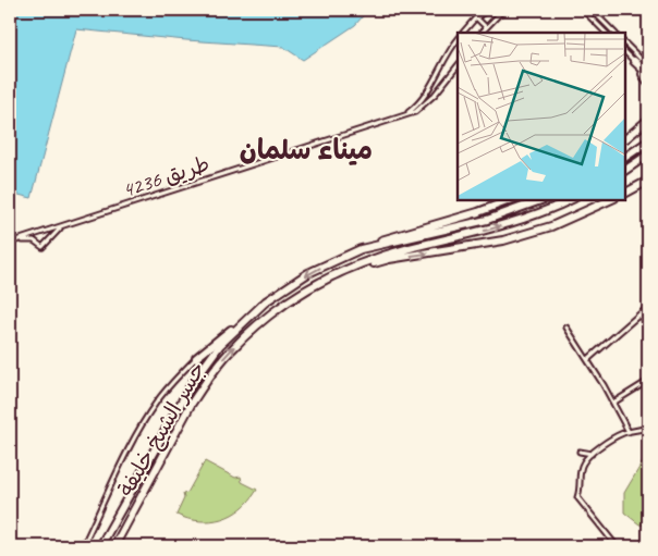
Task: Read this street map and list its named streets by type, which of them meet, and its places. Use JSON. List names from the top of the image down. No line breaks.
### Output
{"streets":{"highway":["جسر الشيخ خليفة"],"street":["طريق 4236"]},"districts":["ميناء سلمان"]}
